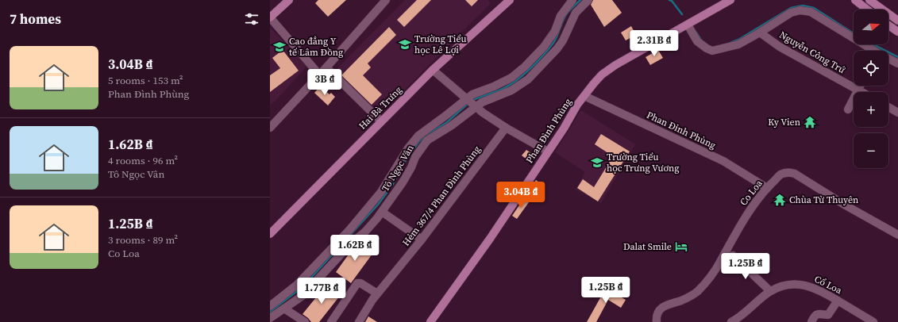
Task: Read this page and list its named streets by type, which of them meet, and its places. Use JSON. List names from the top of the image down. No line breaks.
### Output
{"streets":{"main road":["Hai Bà Trưng","Phan Đình Phùng"],"street":["Nguyễn Công Trứ","Phan Đinh Phùng","Tô Ngọc Vân","Co Loa","Hẻm 367/4 Phan Đình Phùng","Cổ Loa"]},"crossings":[["Nguyễn Công Trứ","Phan Đình Phùng"],["Phan Đinh Phùng","Phan Đình Phùng"],["Phan Đinh Phùng","Co Loa"]],"places":{"school or university":["Trường Tiểu học Lê Lợi","Cao đẳng Y tế Lâm Đồng","Trường Tiểu học Trưng Vương"],"temple":["Ky Vien","Chùa Từ Thuyên"],"hotel":["Dalat Smile"]},"north":"right","page":{"heading":"7 homes","map_buttons":["+","−"],"price":["2.31B ₫","3B ₫","3.04B ₫","1.62B ₫","1.25B ₫","1.25B ₫","1.77B ₫"],"list":[{"name":"3.04B ₫","note":"5 rooms · 153 m² · Phan Đình Phùng"},{"name":"1.62B ₫","note":"4 rooms · 96 m² · Tô Ngọc Vân"},{"name":"1.25B ₫","note":"3 rooms · 89 m² · Co Loa"}]}}
